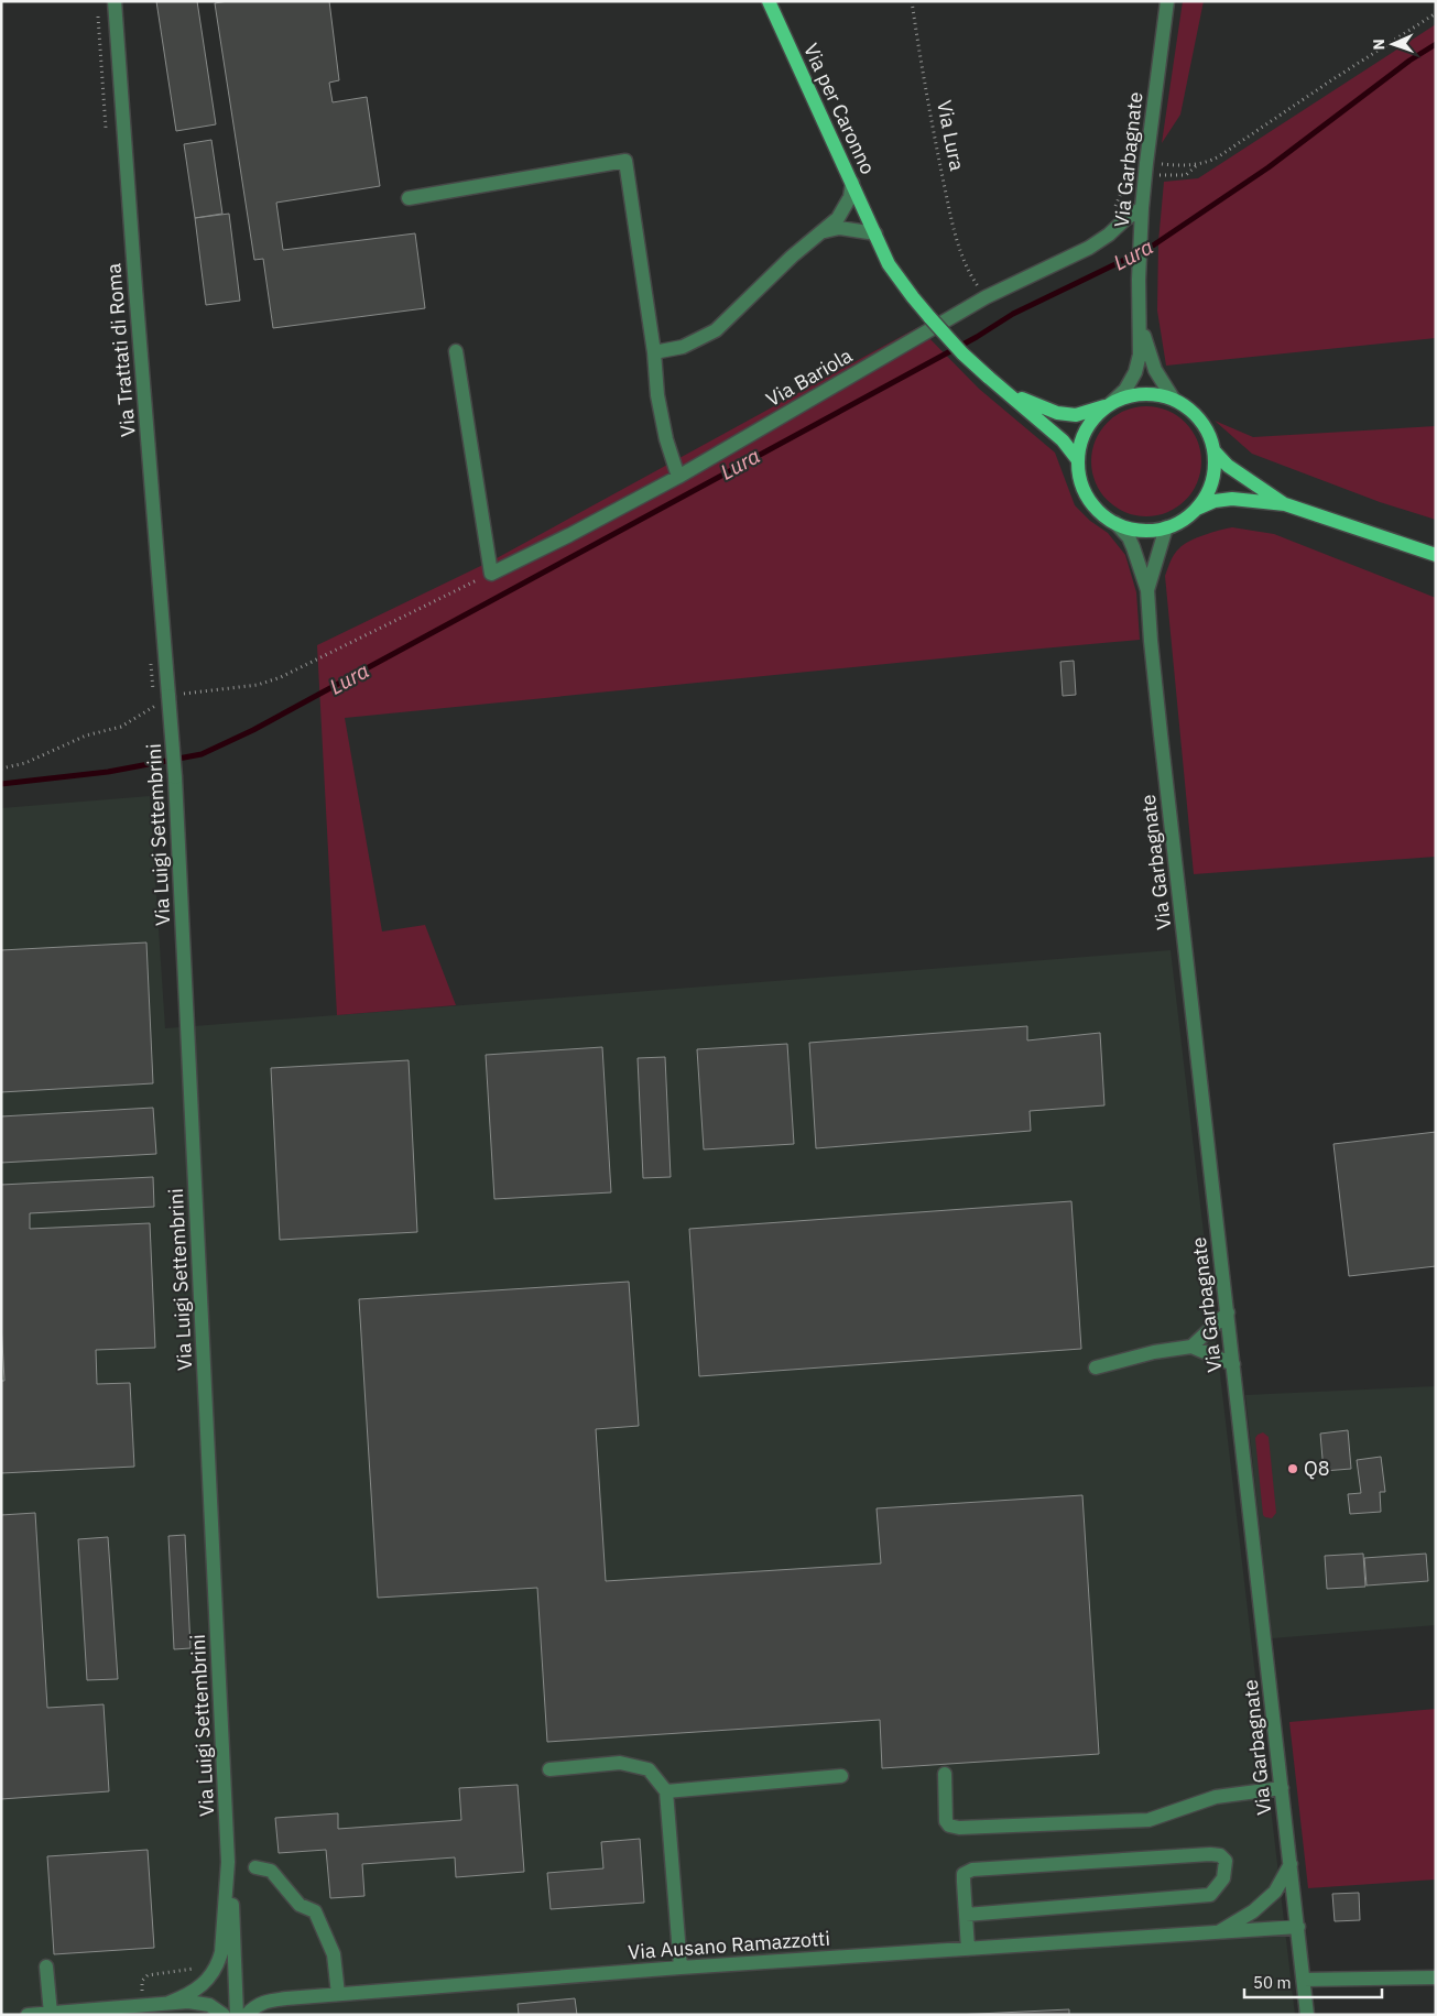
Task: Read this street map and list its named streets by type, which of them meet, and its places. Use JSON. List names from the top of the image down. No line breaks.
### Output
{"streets":{"main road":["Via per Caronno"],"street":["Via Garbagnate","Via Trattati di Roma","Via Bariola","Via Luigi Settembrini","Via Ausano Ramazzotti"],"path":["Via Lura"]},"crossings":[["Via Garbagnate","Via Bariola"],["Via Garbagnate","Via Ausano Ramazzotti"],["Via Trattati di Roma","Via Luigi Settembrini"]],"water":["Lura"],"places":["Q8"],"scale_bar":"50 m","north":"left"}
